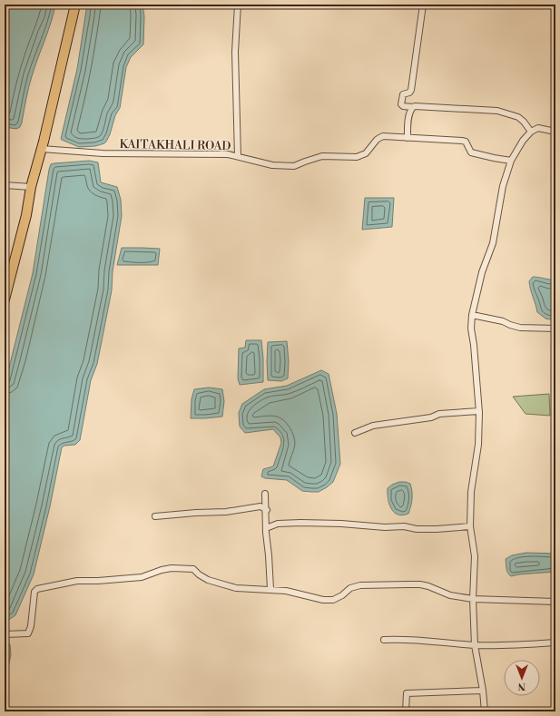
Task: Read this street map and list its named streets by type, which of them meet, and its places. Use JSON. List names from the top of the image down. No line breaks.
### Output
{"streets":{"street":["KAITAKHALI ROAD"]},"north":"bottom"}
